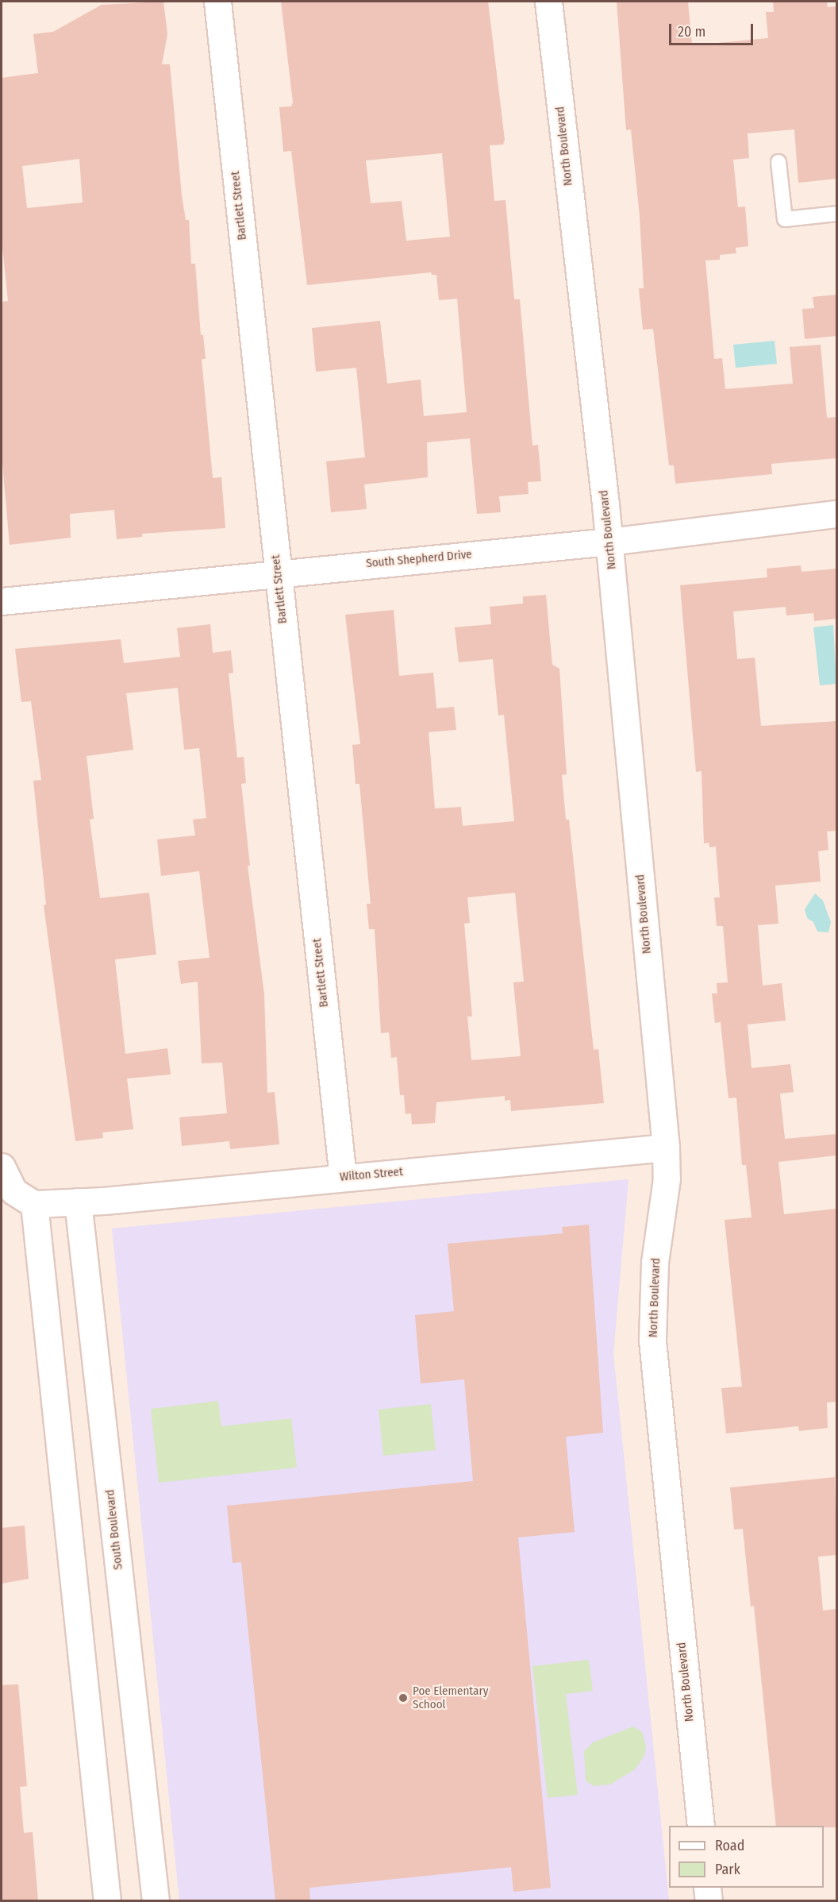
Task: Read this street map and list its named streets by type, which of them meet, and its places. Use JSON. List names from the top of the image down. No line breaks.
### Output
{"streets":{"street":["North Boulevard","Bartlett Street","South Shepherd Drive","Wilton Street","South Boulevard"]},"crossings":[["North Boulevard","South Shepherd Drive"],["North Boulevard","Wilton Street"],["Bartlett Street","South Shepherd Drive"],["Bartlett Street","Wilton Street"],["Wilton Street","South Boulevard"]],"places":["Poe Elementary School"],"legend":["Road","Park"],"scale_bar":"20 m"}
